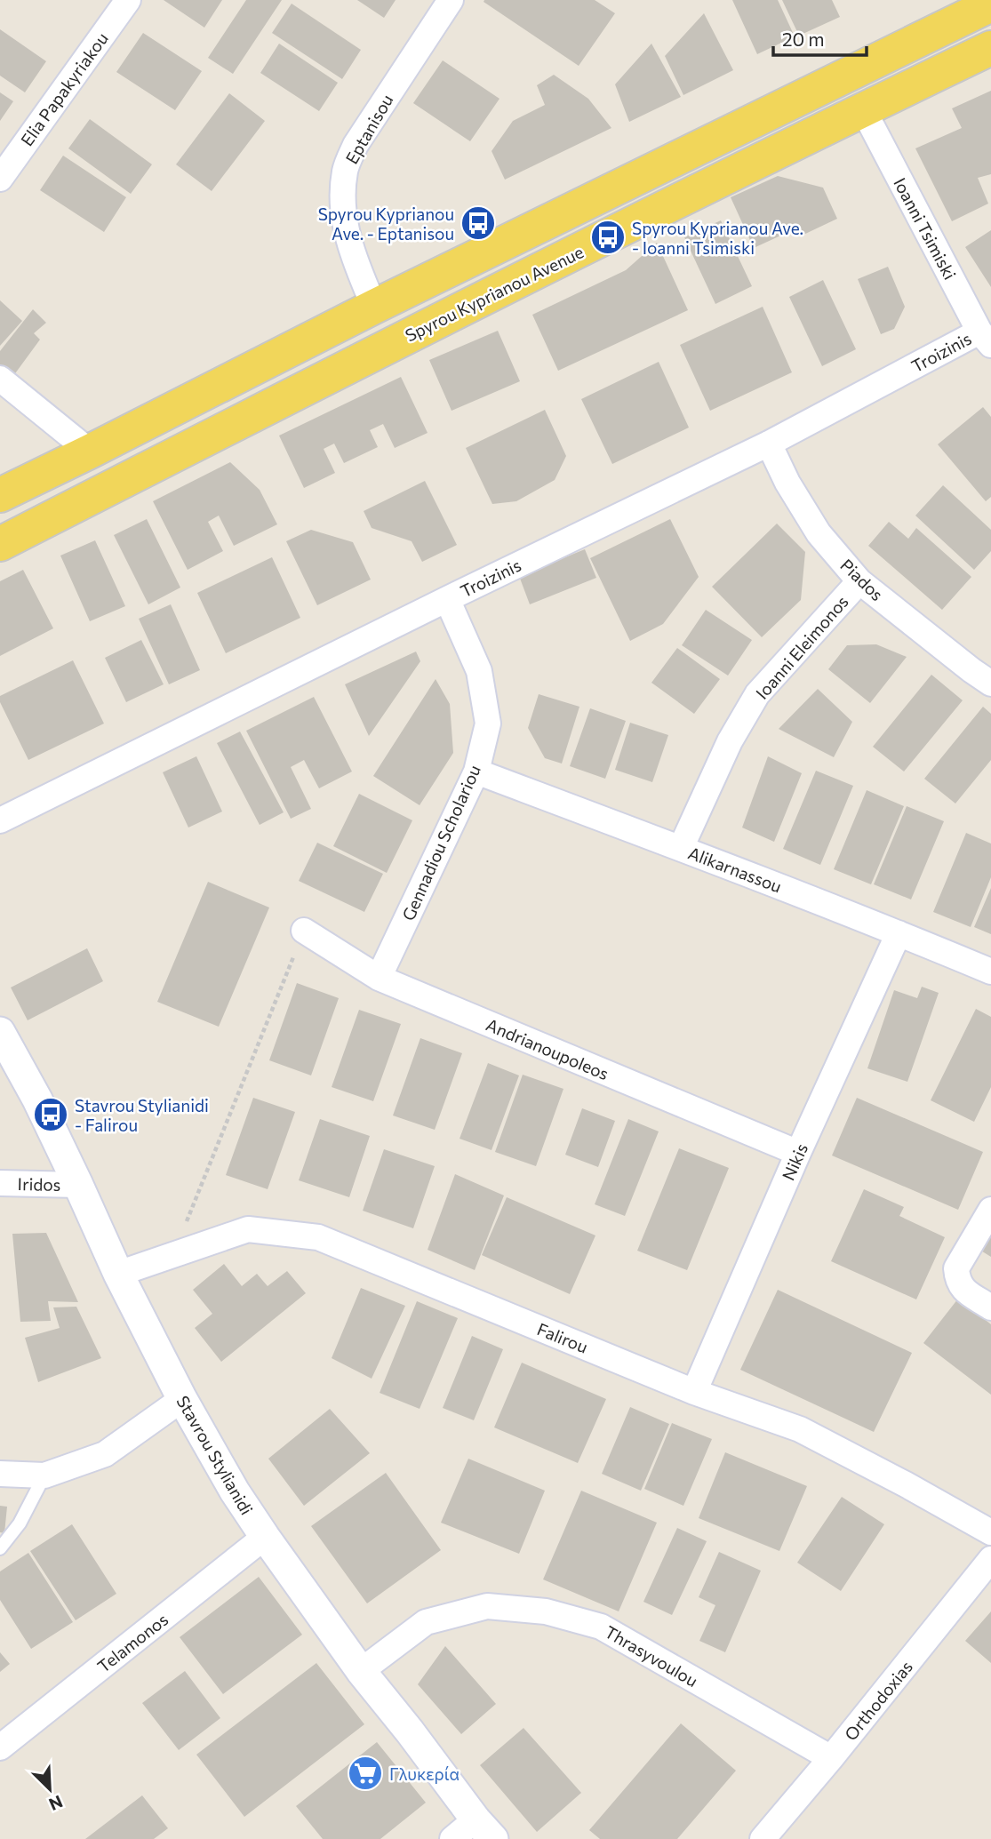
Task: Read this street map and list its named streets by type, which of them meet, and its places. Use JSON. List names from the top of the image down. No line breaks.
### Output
{"streets":{"main road":["Spyrou Kyprianou Avenue"],"street":["Elia Papakyriakou","Eptanisou","Ioanni Tsimiski","Troizinis","Piados","Ioanni Eleimonos","Gennadiou Scholariou","Alikarnassou","Andrianoupoleos","Nikis","Iridos","Falirou","Stavrou Stylianidi","Telamonos","Thrasyvoulou","Orthodoxias"]},"crossings":[["Ioanni Tsimiski","Spyrou Kyprianou Avenue"],["Ioanni Tsimiski","Troizinis"],["Troizinis","Piados"],["Troizinis","Gennadiou Scholariou"],["Piados","Ioanni Eleimonos"],["Ioanni Eleimonos","Alikarnassou"],["Gennadiou Scholariou","Alikarnassou"],["Gennadiou Scholariou","Andrianoupoleos"],["Alikarnassou","Nikis"],["Andrianoupoleos","Nikis"],["Nikis","Falirou"],["Iridos","Stavrou Stylianidi"],["Falirou","Stavrou Stylianidi"],["Stavrou Stylianidi","Telamonos"],["Stavrou Stylianidi","Thrasyvoulou"],["Thrasyvoulou","Orthodoxias"]],"places":{"bus stop":["Spyrou Kyprianou Ave. - Eptanisou","Spyrou Kyprianou Ave. - Ioanni Tsimiski","Stavrou Stylianidi - Falirou"],"supermarket":["Γλυκερία"]},"scale_bar":"20 m","north":"bottom right"}
